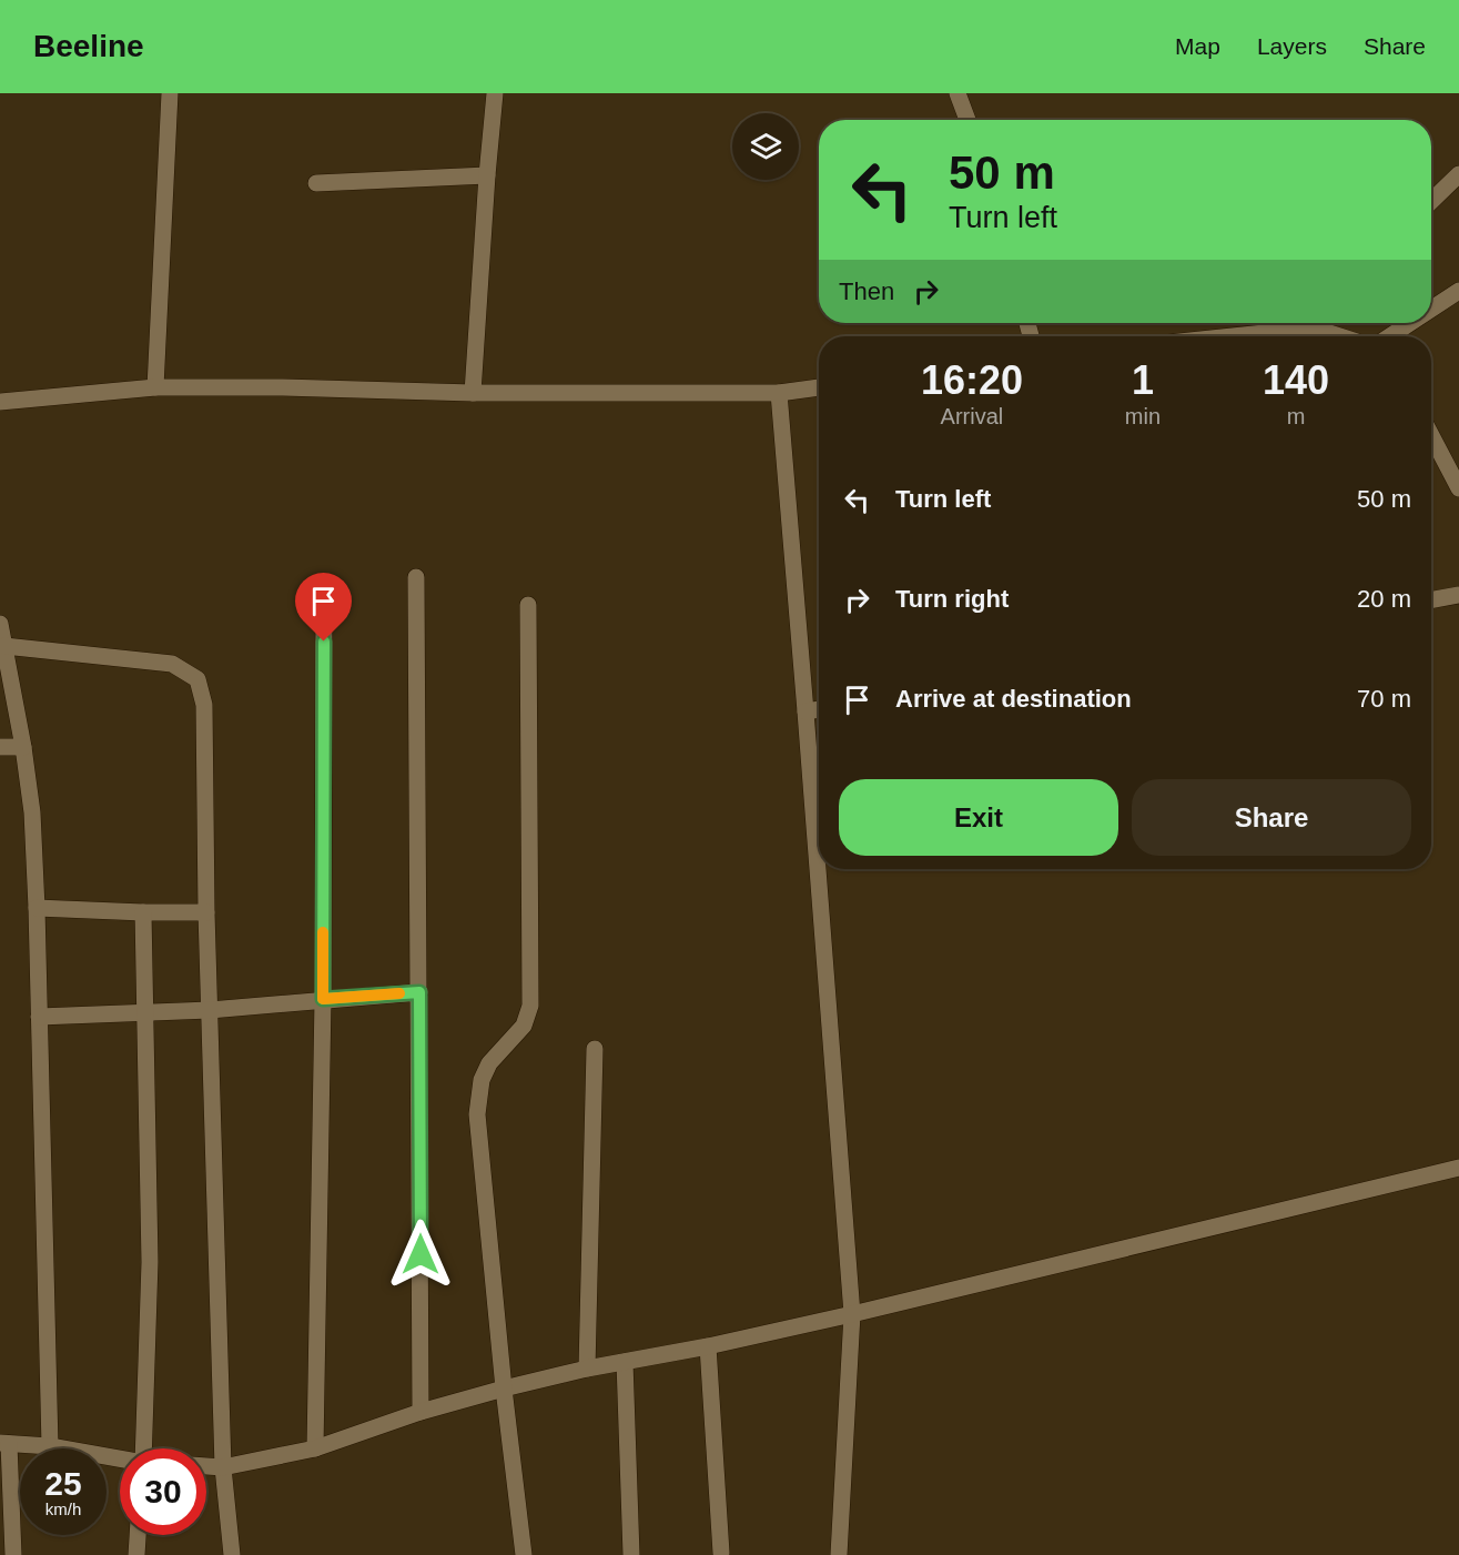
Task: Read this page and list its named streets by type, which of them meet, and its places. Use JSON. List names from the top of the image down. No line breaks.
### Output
{"page":{"header":"Beeline","nav":["Map","Layers","Share"],"turn":["50 m","Turn left"],"then":"Then","eta":["16:20","Arrival","1","min","140","m"],"list":[{"name":"Turn left","value":"50 m"},{"name":"Turn right","value":"20 m"},{"name":"Arrive at destination","value":"70 m"}],"buttons":["Exit","Share"],"speed":"25 km/h","limit":"30"}}
